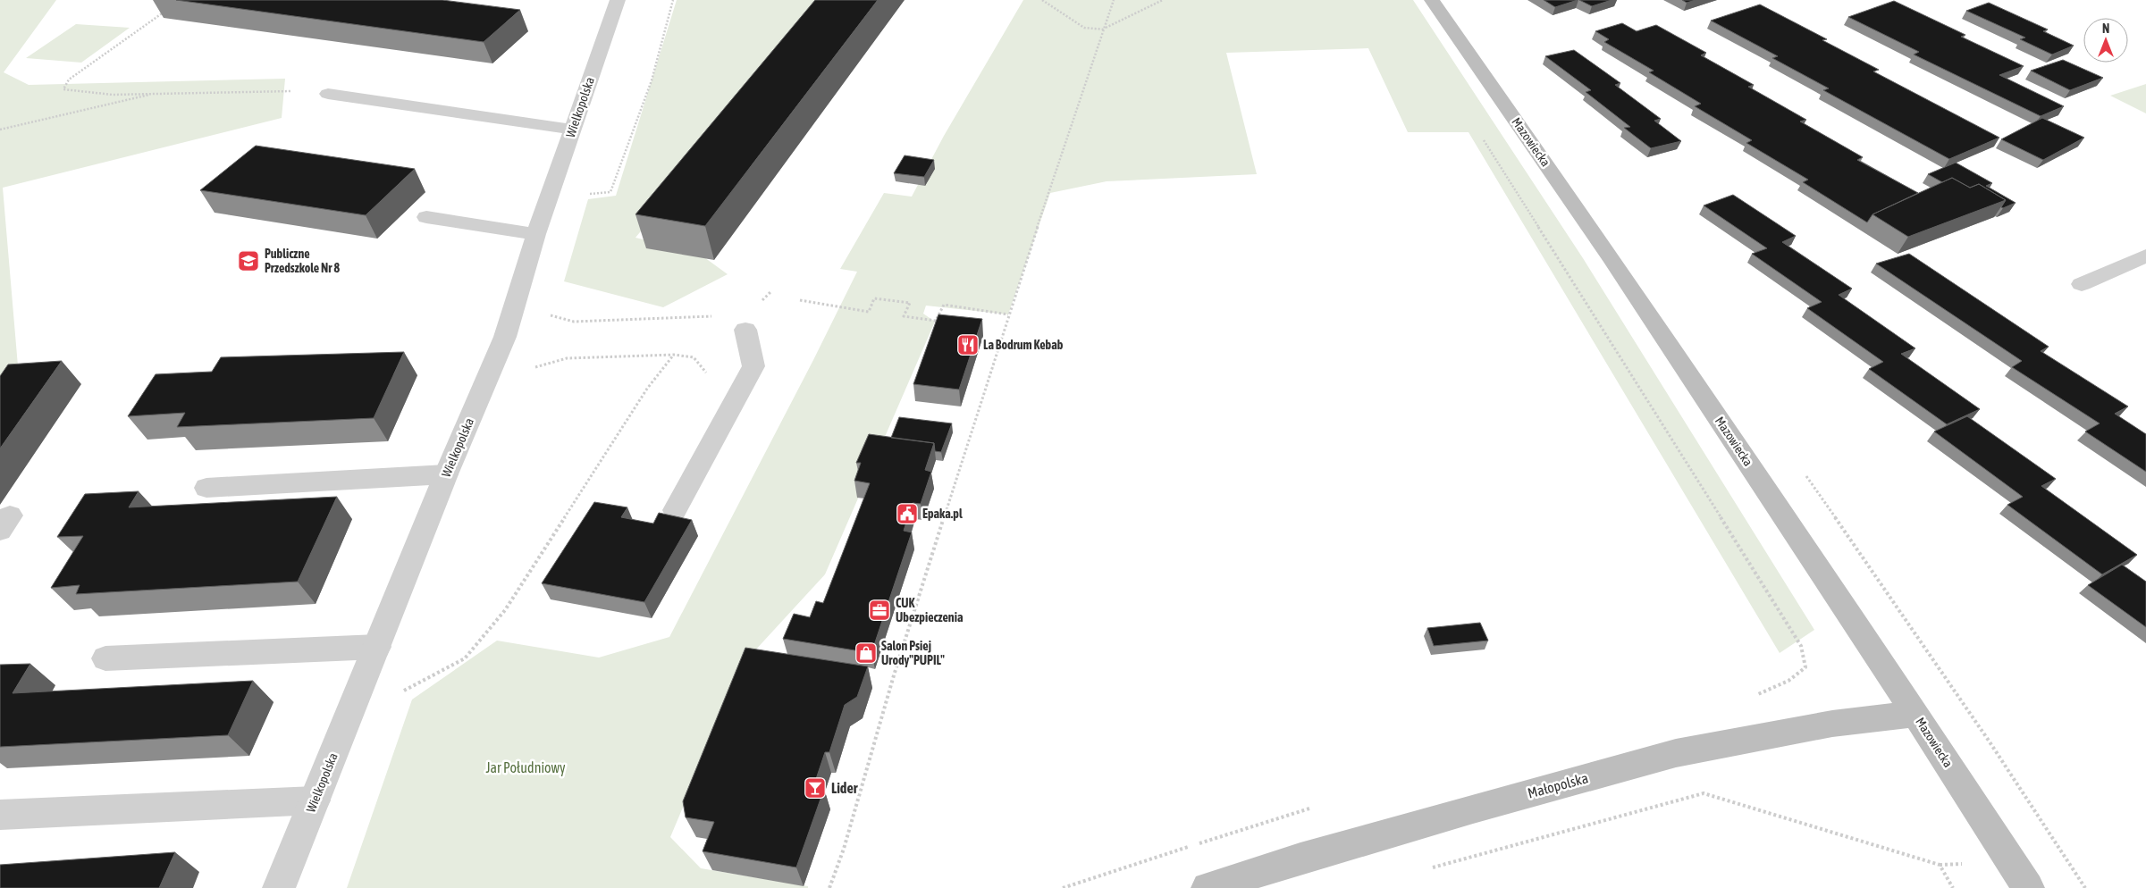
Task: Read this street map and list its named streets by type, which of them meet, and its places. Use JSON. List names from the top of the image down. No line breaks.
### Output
{"streets":{"street":["Wielkopolska","Mazowiecka","Małopolska"]},"crossings":[["Mazowiecka","Małopolska"]],"parks":["Jar Południowy"],"places":{"school or university":["Publiczne Przedszkole Nr 8"],"restaurant":["La Bodrum Kebab"],"public building":["Epaka.pl"],"office":["CUK Ubezpieczenia"],"shop":["Salon Psiej Urody\"PUPIL\""],"bar":["Lider"]},"north":"top"}
